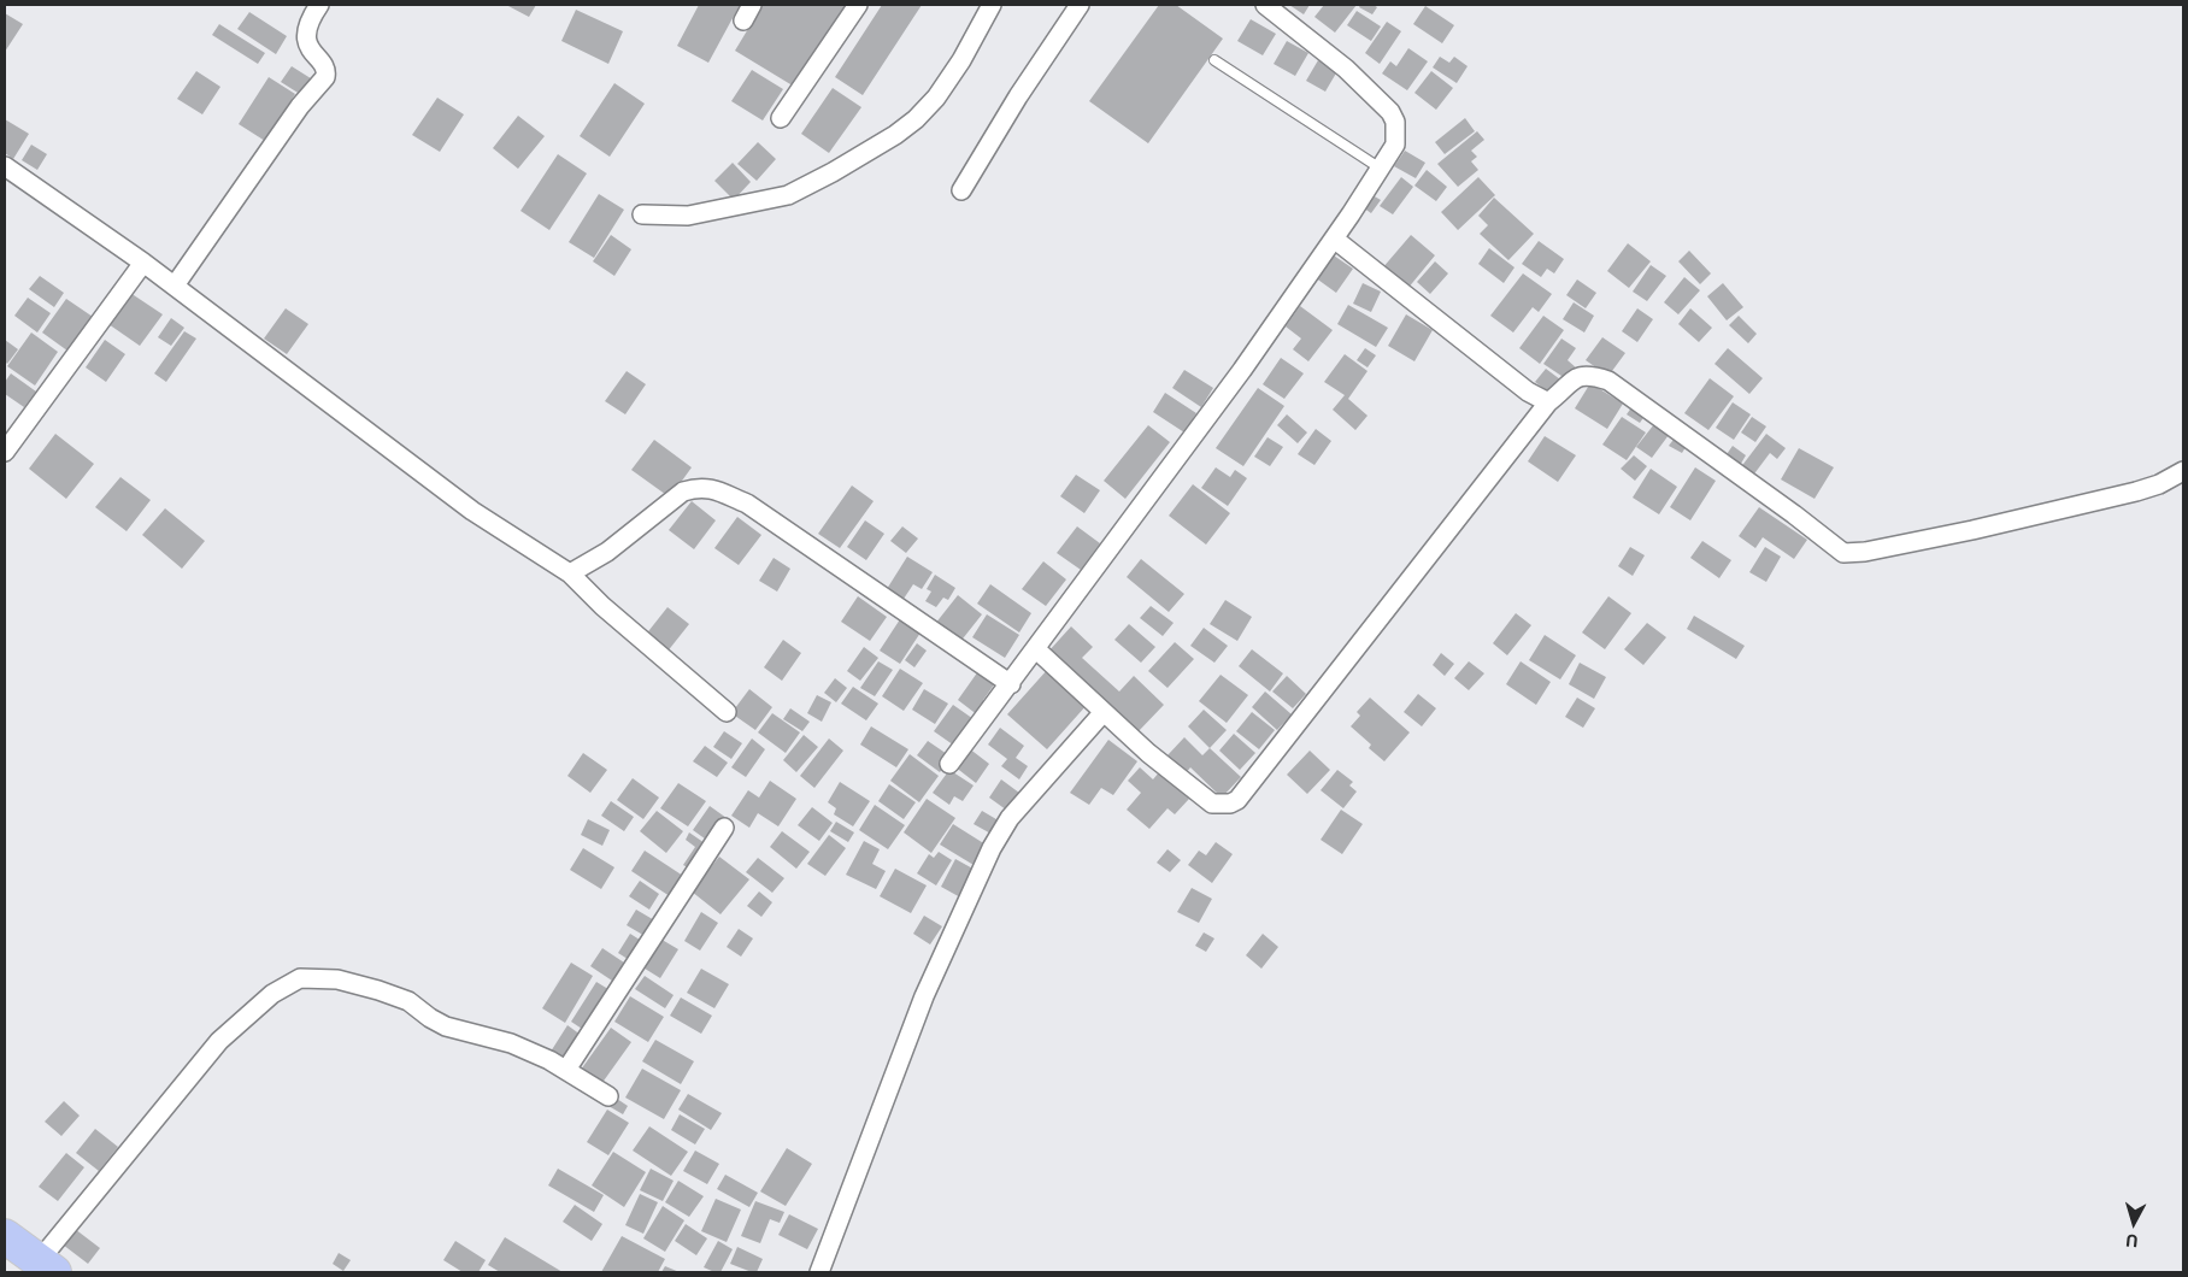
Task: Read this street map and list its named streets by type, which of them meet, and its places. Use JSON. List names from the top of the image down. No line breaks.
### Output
{"north":"bottom"}
